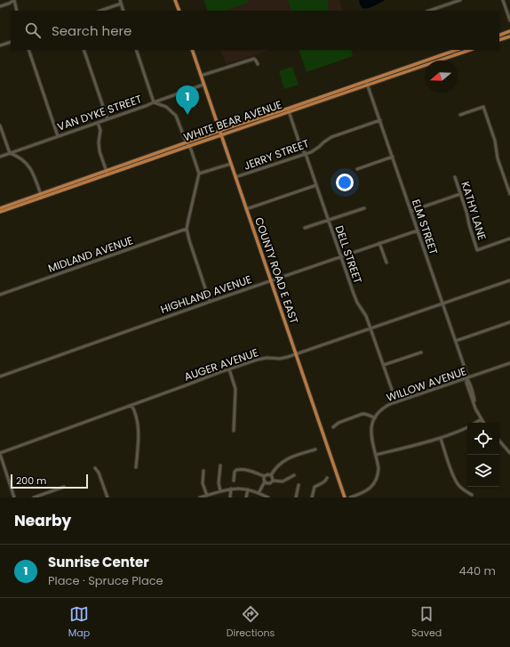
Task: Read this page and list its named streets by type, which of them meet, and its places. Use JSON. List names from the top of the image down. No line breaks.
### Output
{"streets":{"main road":["WHITE BEAR AVENUE","COUNTY ROAD E EAST"],"street":["VAN DYKE STREET","JERRY STREET","KATHY LANE","ELM STREET","MIDLAND AVENUE","DELL STREET","HIGHLAND AVENUE","AUGER AVENUE","WILLOW AVENUE"]},"crossings":[["VAN DYKE STREET","COUNTY ROAD E EAST"],["WHITE BEAR AVENUE","ELM STREET"],["WHITE BEAR AVENUE","DELL STREET"],["WHITE BEAR AVENUE","COUNTY ROAD E EAST"],["JERRY STREET","ELM STREET"],["JERRY STREET","DELL STREET"],["JERRY STREET","COUNTY ROAD E EAST"],["ELM STREET","HIGHLAND AVENUE"],["ELM STREET","AUGER AVENUE"],["ELM STREET","WILLOW AVENUE"],["DELL STREET","HIGHLAND AVENUE"],["DELL STREET","AUGER AVENUE"],["DELL STREET","WILLOW AVENUE"],["COUNTY ROAD E EAST","HIGHLAND AVENUE"],["COUNTY ROAD E EAST","AUGER AVENUE"]],"scale_bar":"200 m","north":"left","page":{"search":"Search here","pins":"1","scale":"200 m","heading":"Nearby","list":[{"mark":"1","name":"Sunrise Center","note":"Place · Spruce Place","value":"440 m"}],"nav":["Map","Directions","Saved"]}}
